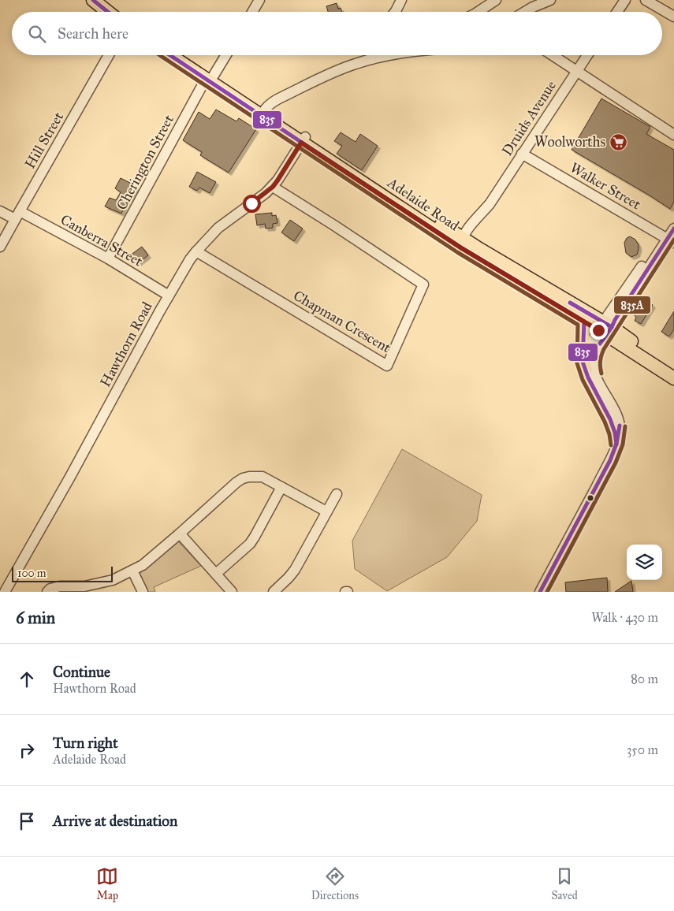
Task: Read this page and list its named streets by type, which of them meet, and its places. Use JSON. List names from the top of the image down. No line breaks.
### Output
{"streets":{"main road":["Adelaide Road"],"street":["Druids Avenue","Hill Street","Cherington Street","Walker Street","Canberra Street","Chapman Crescent","Hawthorn Road"]},"crossings":[["Druids Avenue","Walker Street"],["Druids Avenue","Adelaide Road"],["Hill Street","Canberra Street"],["Cherington Street","Adelaide Road"],["Cherington Street","Canberra Street"],["Adelaide Road","Hawthorn Road"],["Canberra Street","Hawthorn Road"],["Chapman Crescent","Hawthorn Road"]],"places":{"supermarket":["Woolworths"]},"lines":["transit line 835","transit line 835A"],"scale_bar":"100 m","page":{"search":"Search here","scale":"100 m","heading":["6 min","Walk · 430 m"],"list":[["Continue","Hawthorn Road","80 m"],["Turn right","Adelaide Road","350 m"],"Arrive at destination"],"nav":["Map","Directions","Saved"]}}
